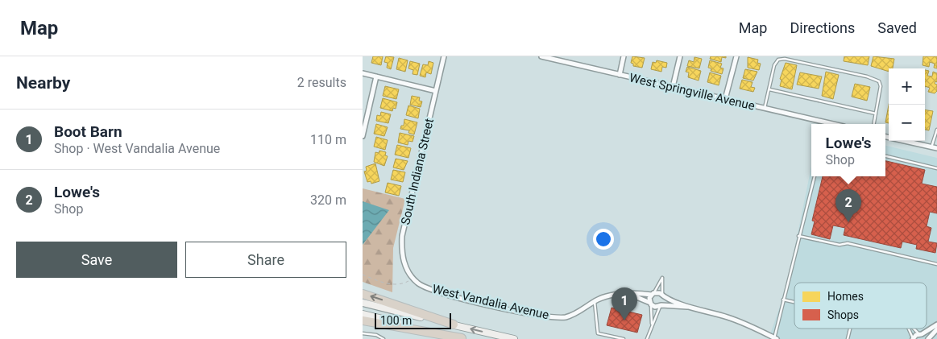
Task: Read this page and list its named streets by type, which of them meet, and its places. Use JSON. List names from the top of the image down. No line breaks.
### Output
{"streets":{"street":["West Springville Avenue","South Indiana Street","West Vandalia Avenue"]},"crossings":[["South Indiana Street","West Vandalia Avenue"]],"legend":["Homes","Shops"],"scale_bar":"100 m","page":{"header":"Map","nav":["Map","Directions","Saved"],"heading":["Nearby","2 results"],"map_buttons":["+","−"],"list":[{"mark":"1","name":"Boot Barn","note":"Shop · West Vandalia Avenue","value":"110 m"},{"mark":"2","name":"Lowe's","note":"Shop","value":"320 m"}],"popup":["Lowe's","Shop"],"pins":["2","1"],"buttons":["Save","Share"],"scale":"100 m"}}
